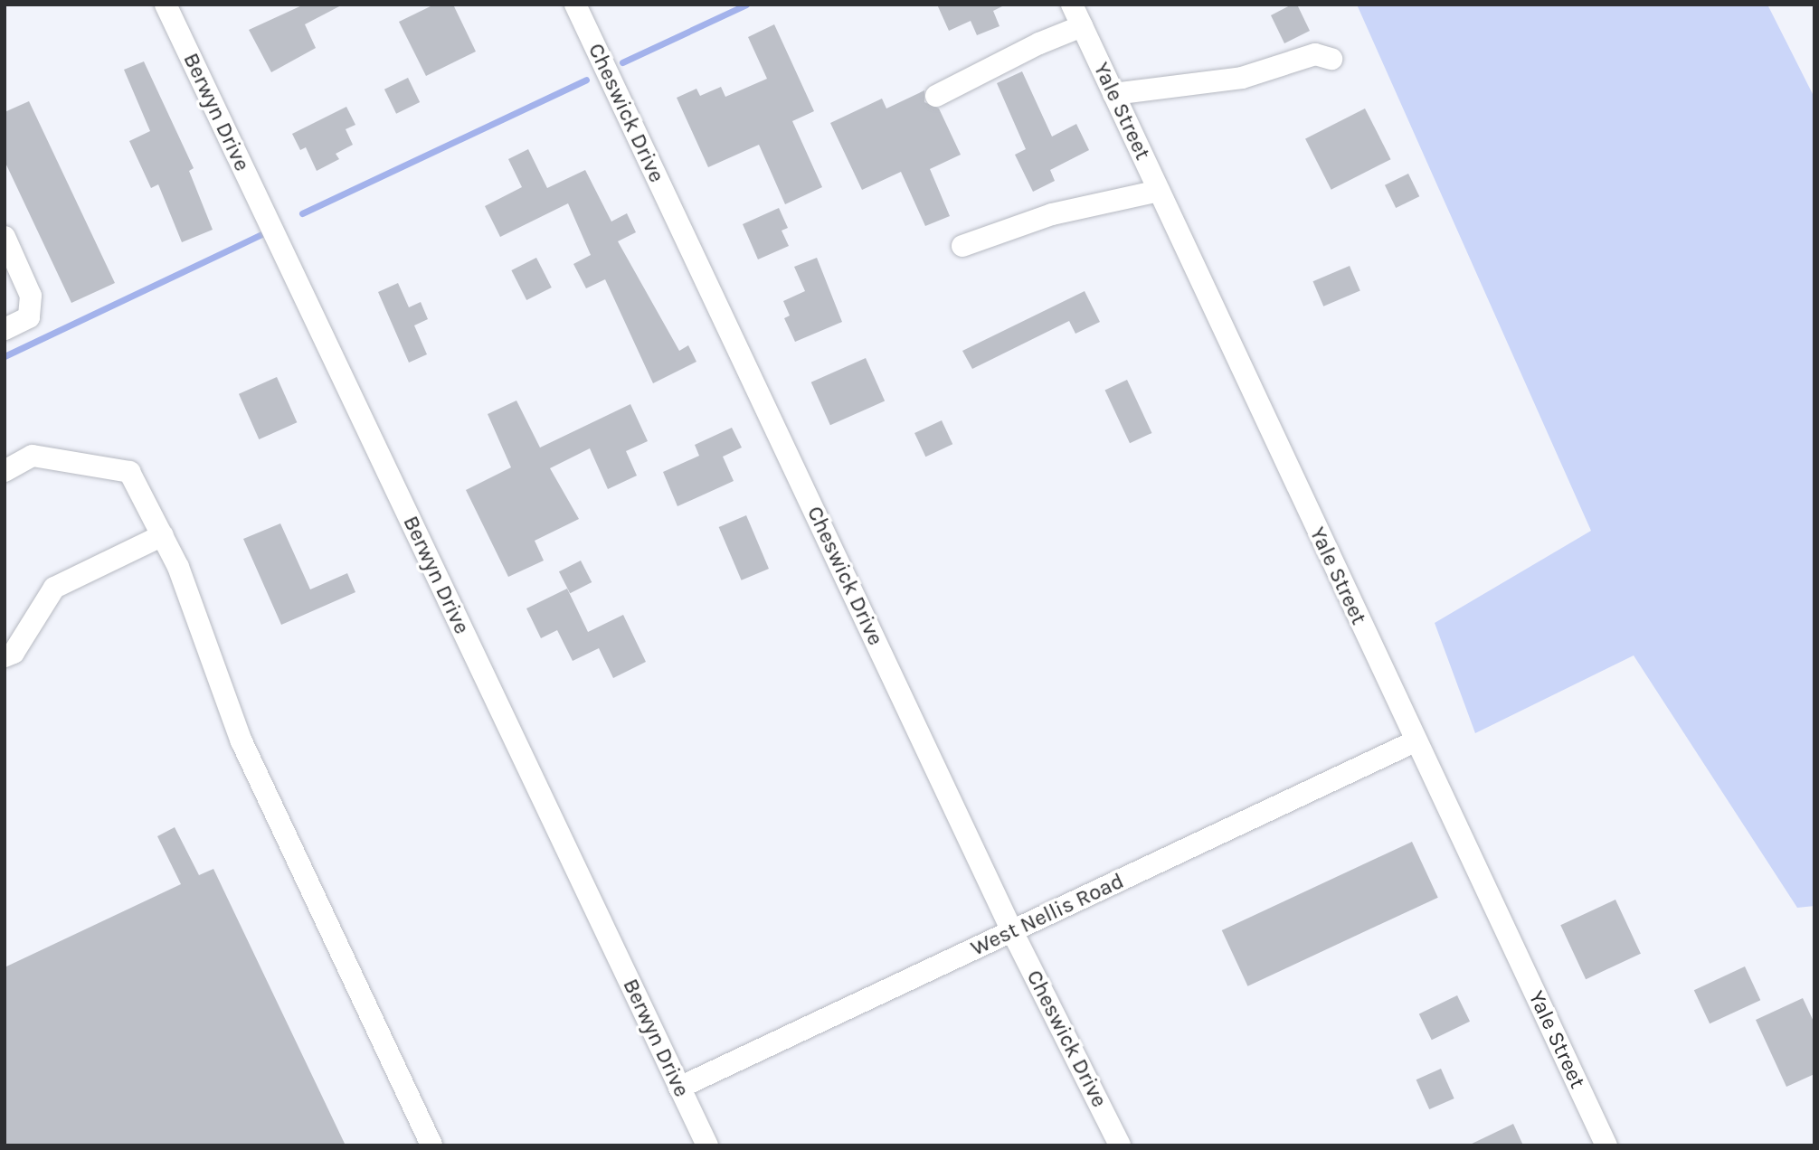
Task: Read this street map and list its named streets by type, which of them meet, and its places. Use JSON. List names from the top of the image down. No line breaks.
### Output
{"streets":{"street":["Yale Street","Berwyn Drive","Cheswick Drive","West Nellis Road"]},"crossings":[["Yale Street","West Nellis Road"],["Berwyn Drive","West Nellis Road"],["Cheswick Drive","West Nellis Road"]]}
